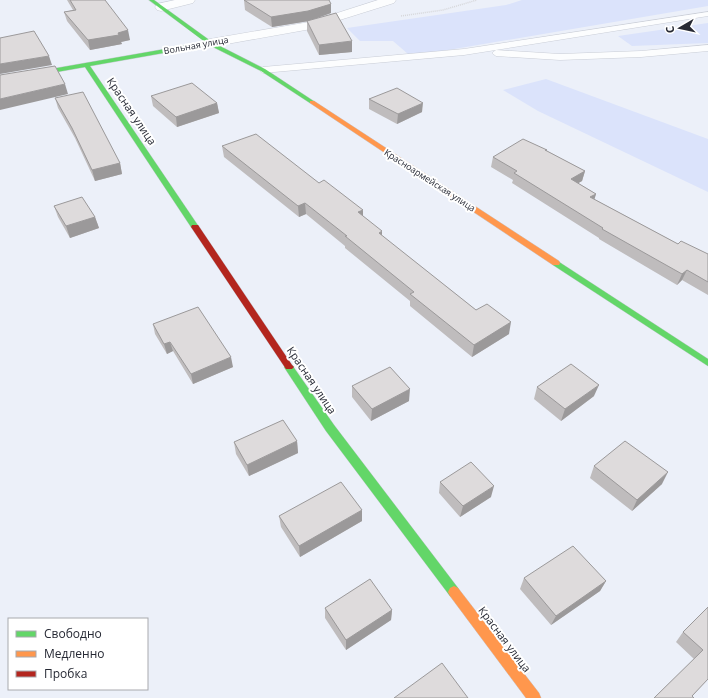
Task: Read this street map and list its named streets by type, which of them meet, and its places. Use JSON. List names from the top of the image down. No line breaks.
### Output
{"streets":{"street":["Вольная улица","Красная улица","Красноармейская улица"]},"crossings":[["Вольная улица","Красная улица"],["Вольная улица","Красноармейская улица"]],"legend":["Свободно","Медленно","Пробка"],"north":"left"}
